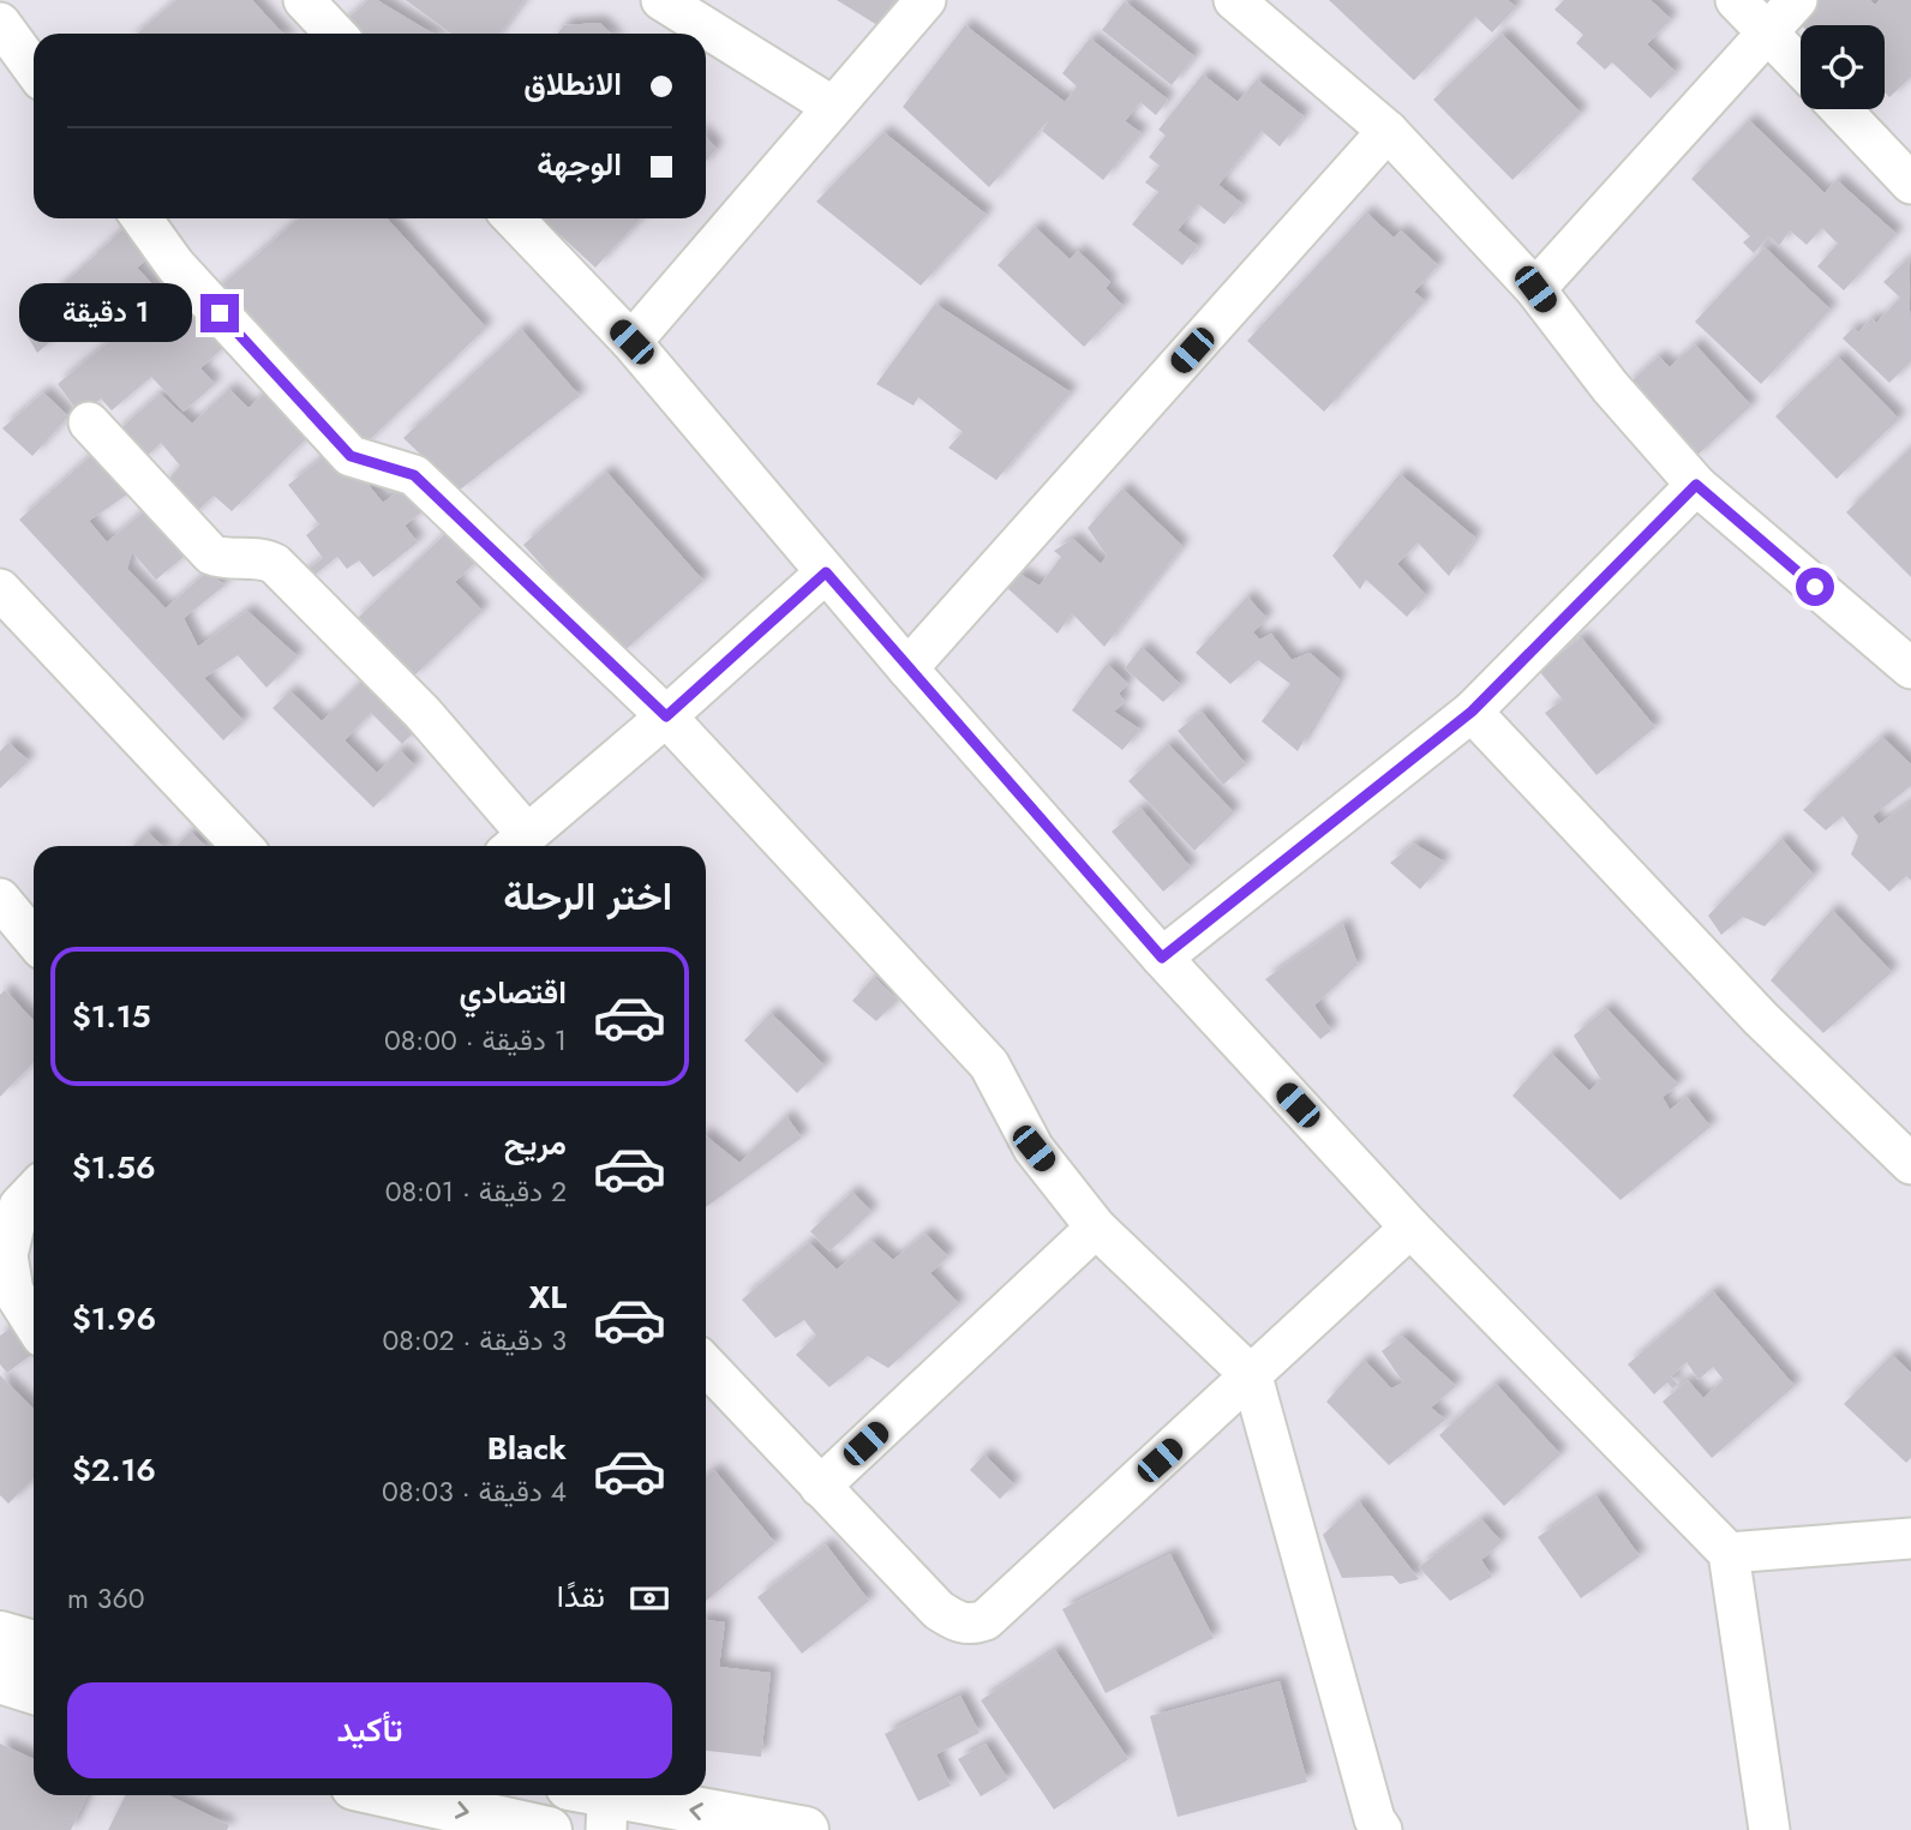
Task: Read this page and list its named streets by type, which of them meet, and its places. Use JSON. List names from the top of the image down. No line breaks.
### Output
{"page":{"banner":["الانطلاق","الوجهة"],"bubble":"1 دقيقة","heading":"اختر الرحلة","list":[{"name":"اقتصادي","note":"1 دقيقة · 08:00","value":"$1.15"},{"name":"مريح","note":"2 دقيقة · 08:01","value":"$1.56"},{"name":"XL","note":"3 دقيقة · 08:02","value":"$1.96"},{"name":"Black","note":"4 دقيقة · 08:03","value":"$2.16"}],"pay":["نقدًا","360 m"],"buttons":"تأكيد"}}
